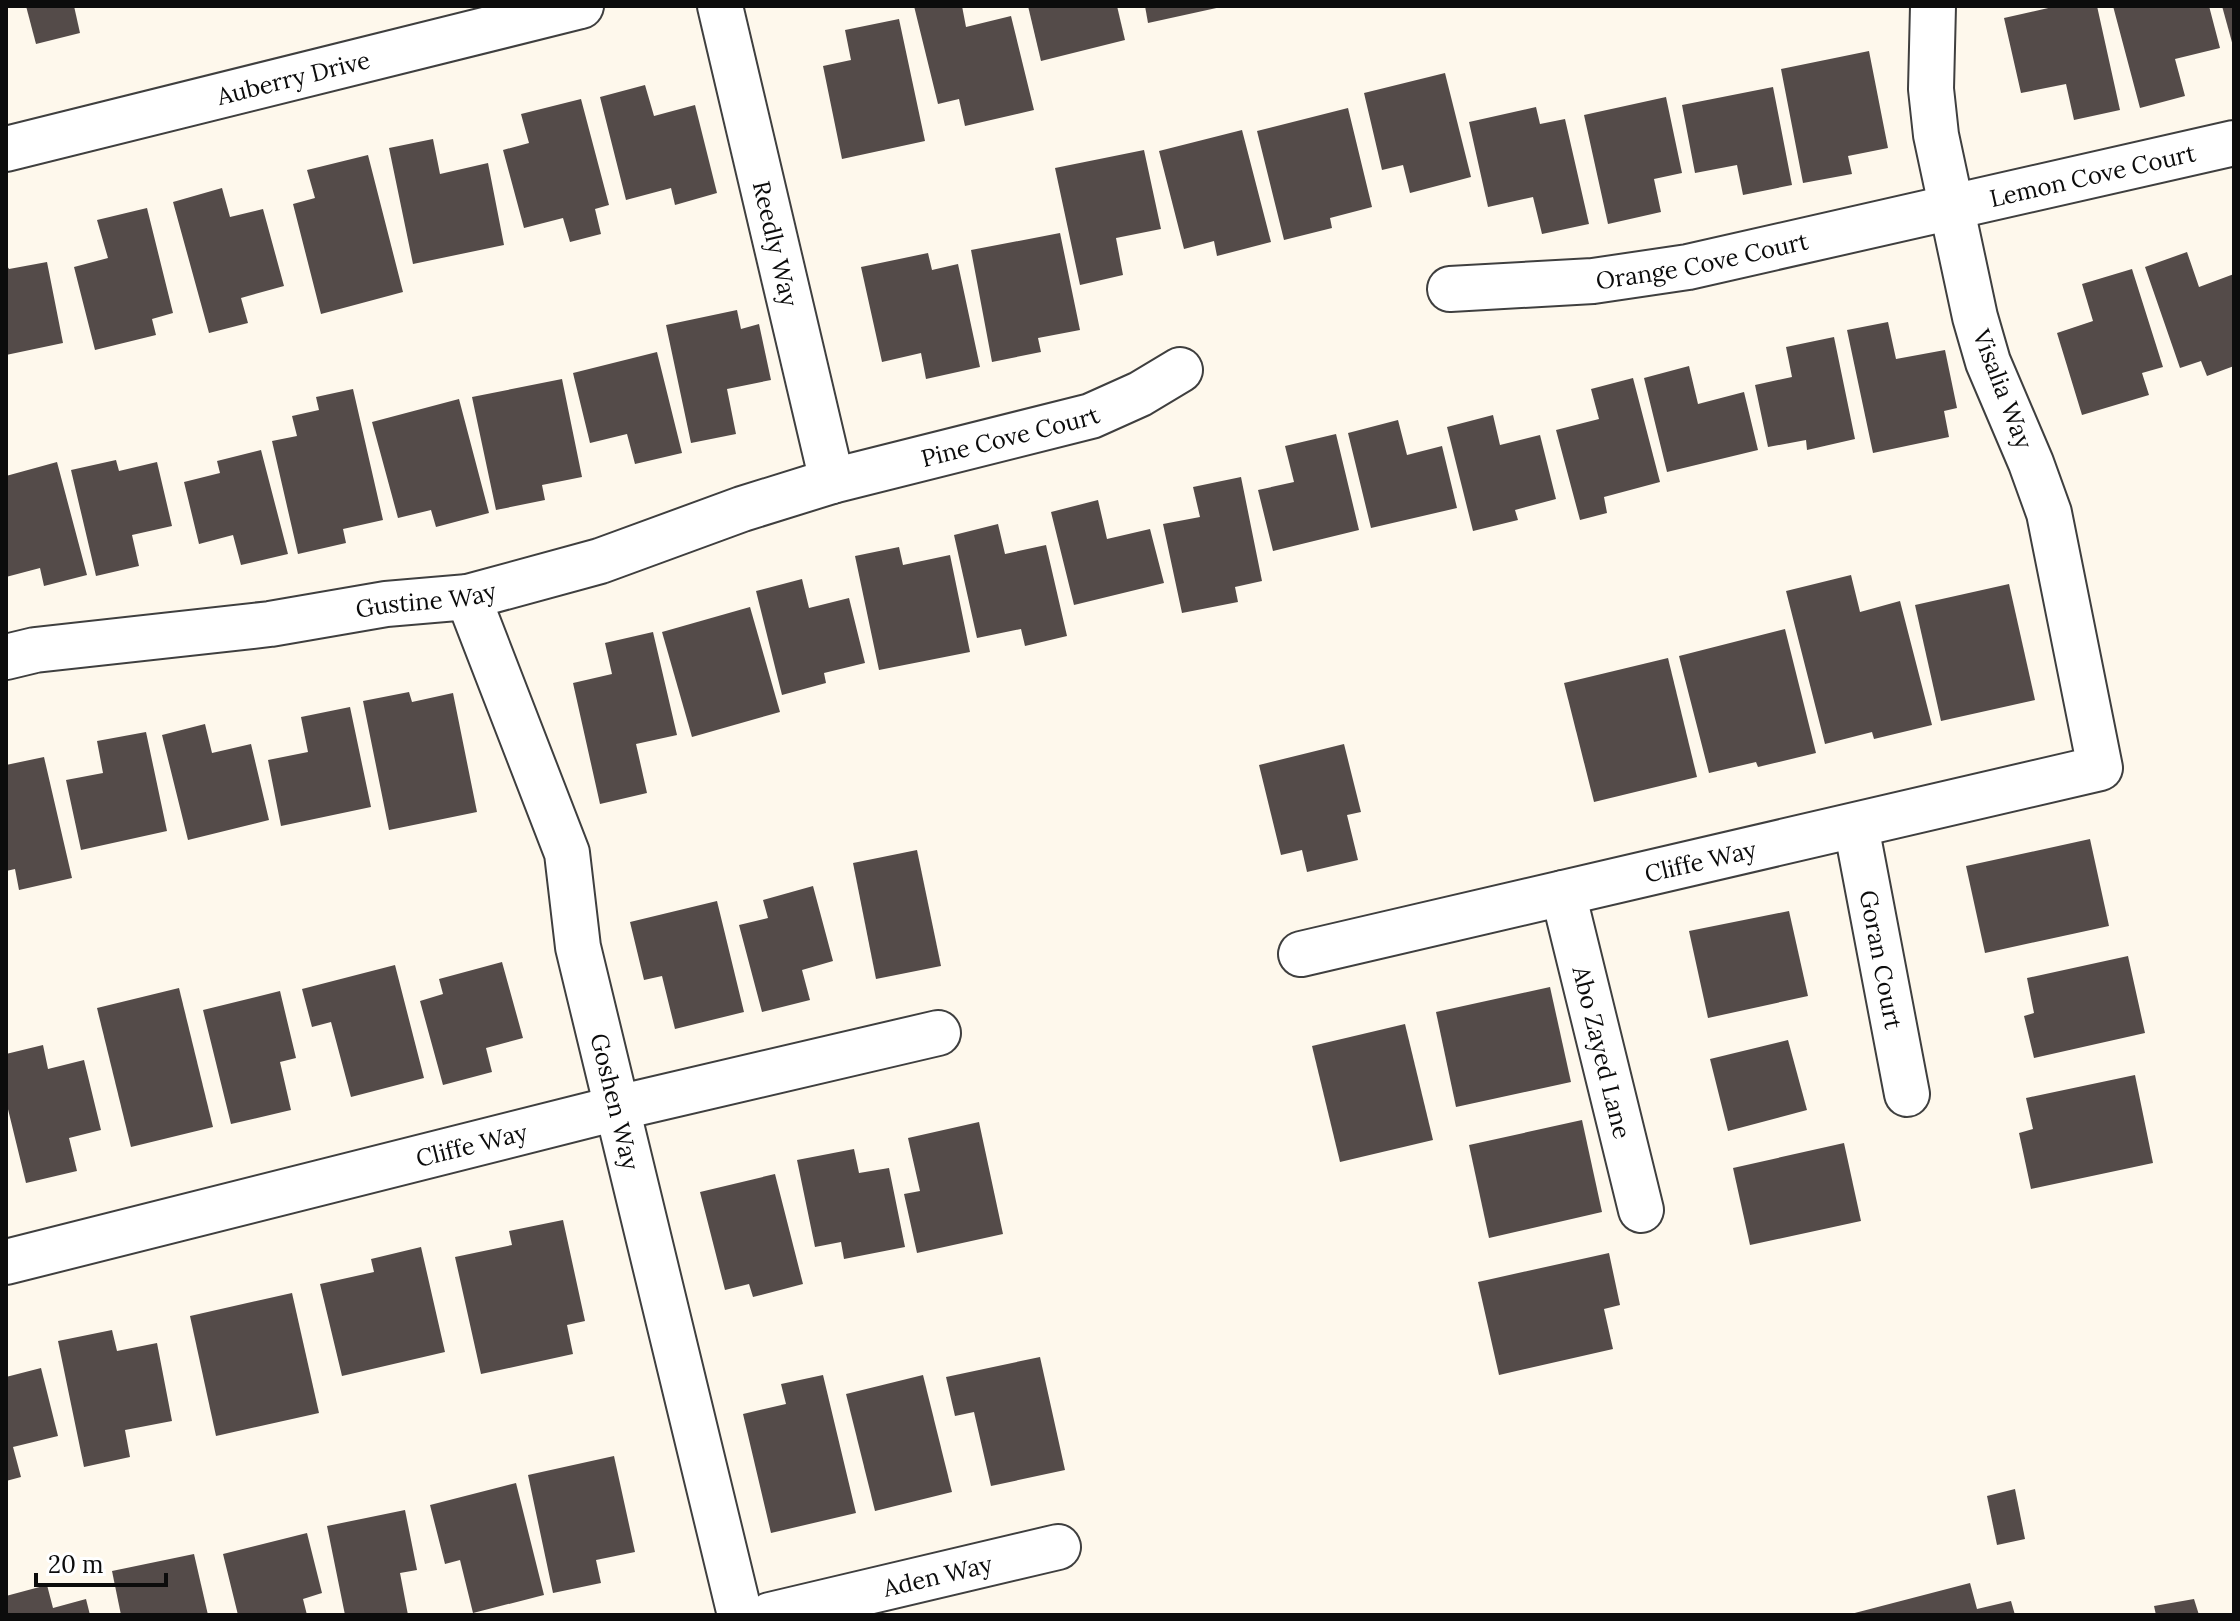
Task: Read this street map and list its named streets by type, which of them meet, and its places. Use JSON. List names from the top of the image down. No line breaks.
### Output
{"streets":{"street":["Auberry Drive","Lemon Cove Court","Reedly Way","Orange Cove Court","Visalia Way","Pine Cove Court","Gustine Way","Cliffe Way","Goran Court","Abo Zayed Lane","Goshen Way","Aden Way"]},"crossings":[["Lemon Cove Court","Orange Cove Court"],["Lemon Cove Court","Visalia Way"],["Reedly Way","Pine Cove Court"],["Reedly Way","Gustine Way"],["Orange Cove Court","Visalia Way"],["Visalia Way","Cliffe Way"],["Pine Cove Court","Gustine Way"],["Gustine Way","Goshen Way"],["Cliffe Way","Goran Court"],["Cliffe Way","Abo Zayed Lane"],["Cliffe Way","Goshen Way"]],"scale_bar":"20 m"}
